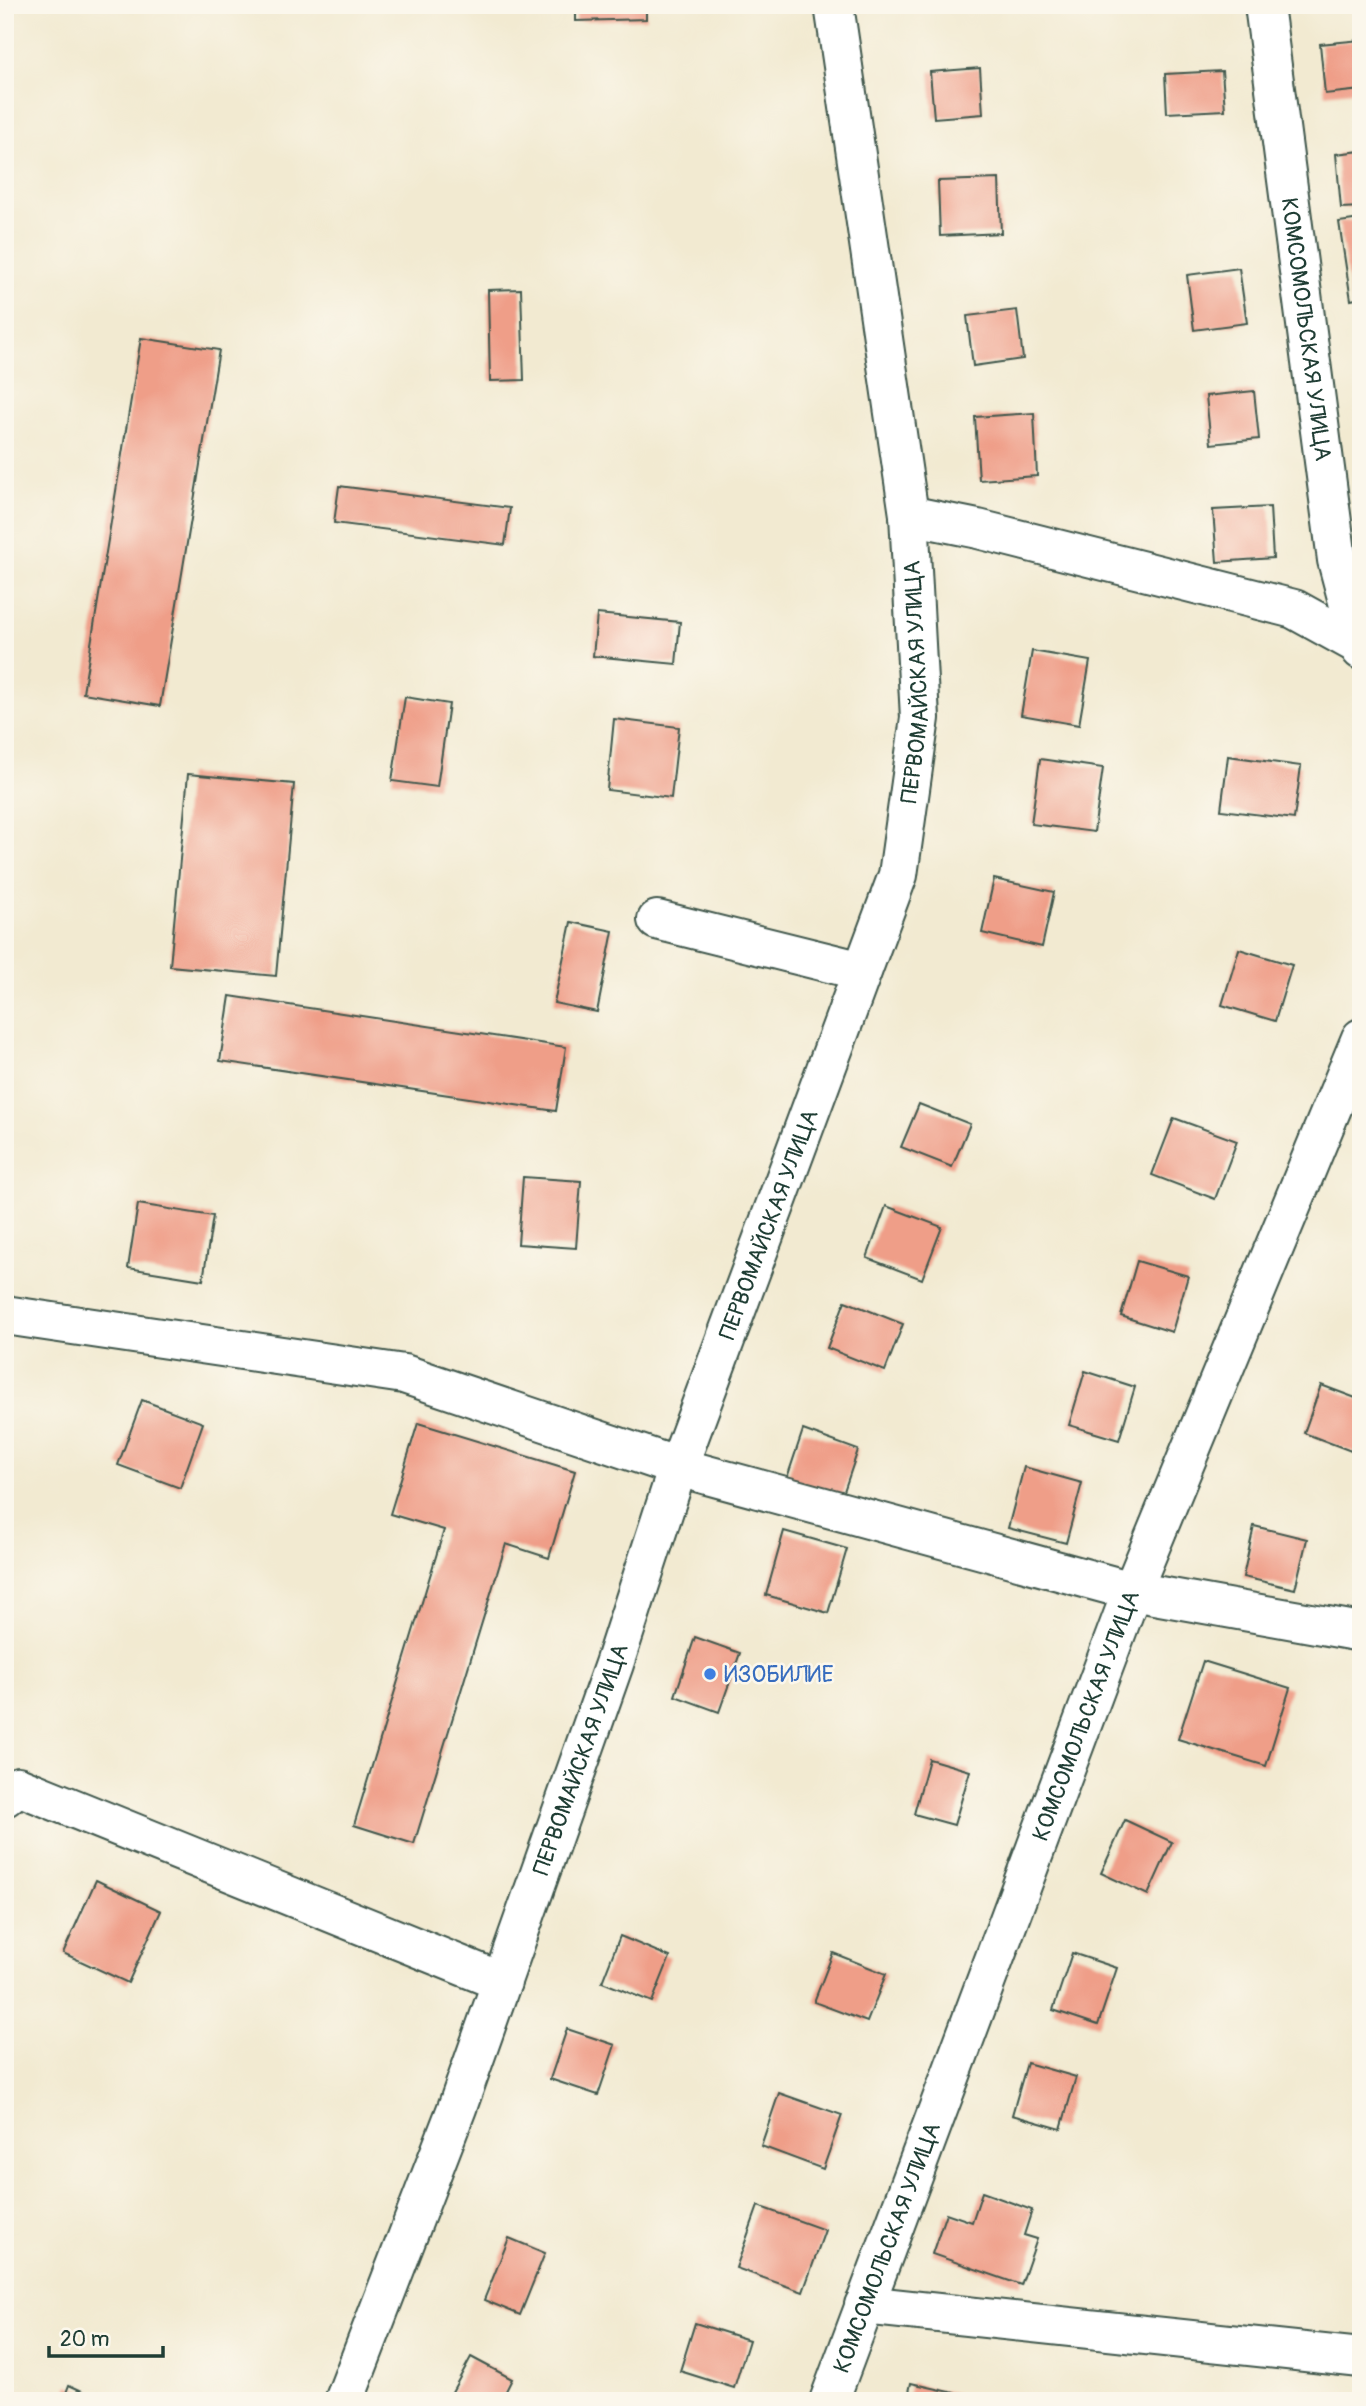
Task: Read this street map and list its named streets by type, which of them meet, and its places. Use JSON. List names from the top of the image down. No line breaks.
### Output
{"streets":{"street":["КОМСОМОЛЬСКАЯ УЛИЦА","ПЕРВОМАЙСКАЯ УЛИЦА"]},"places":["ИЗОБИЛИЕ"],"scale_bar":"20 m"}
